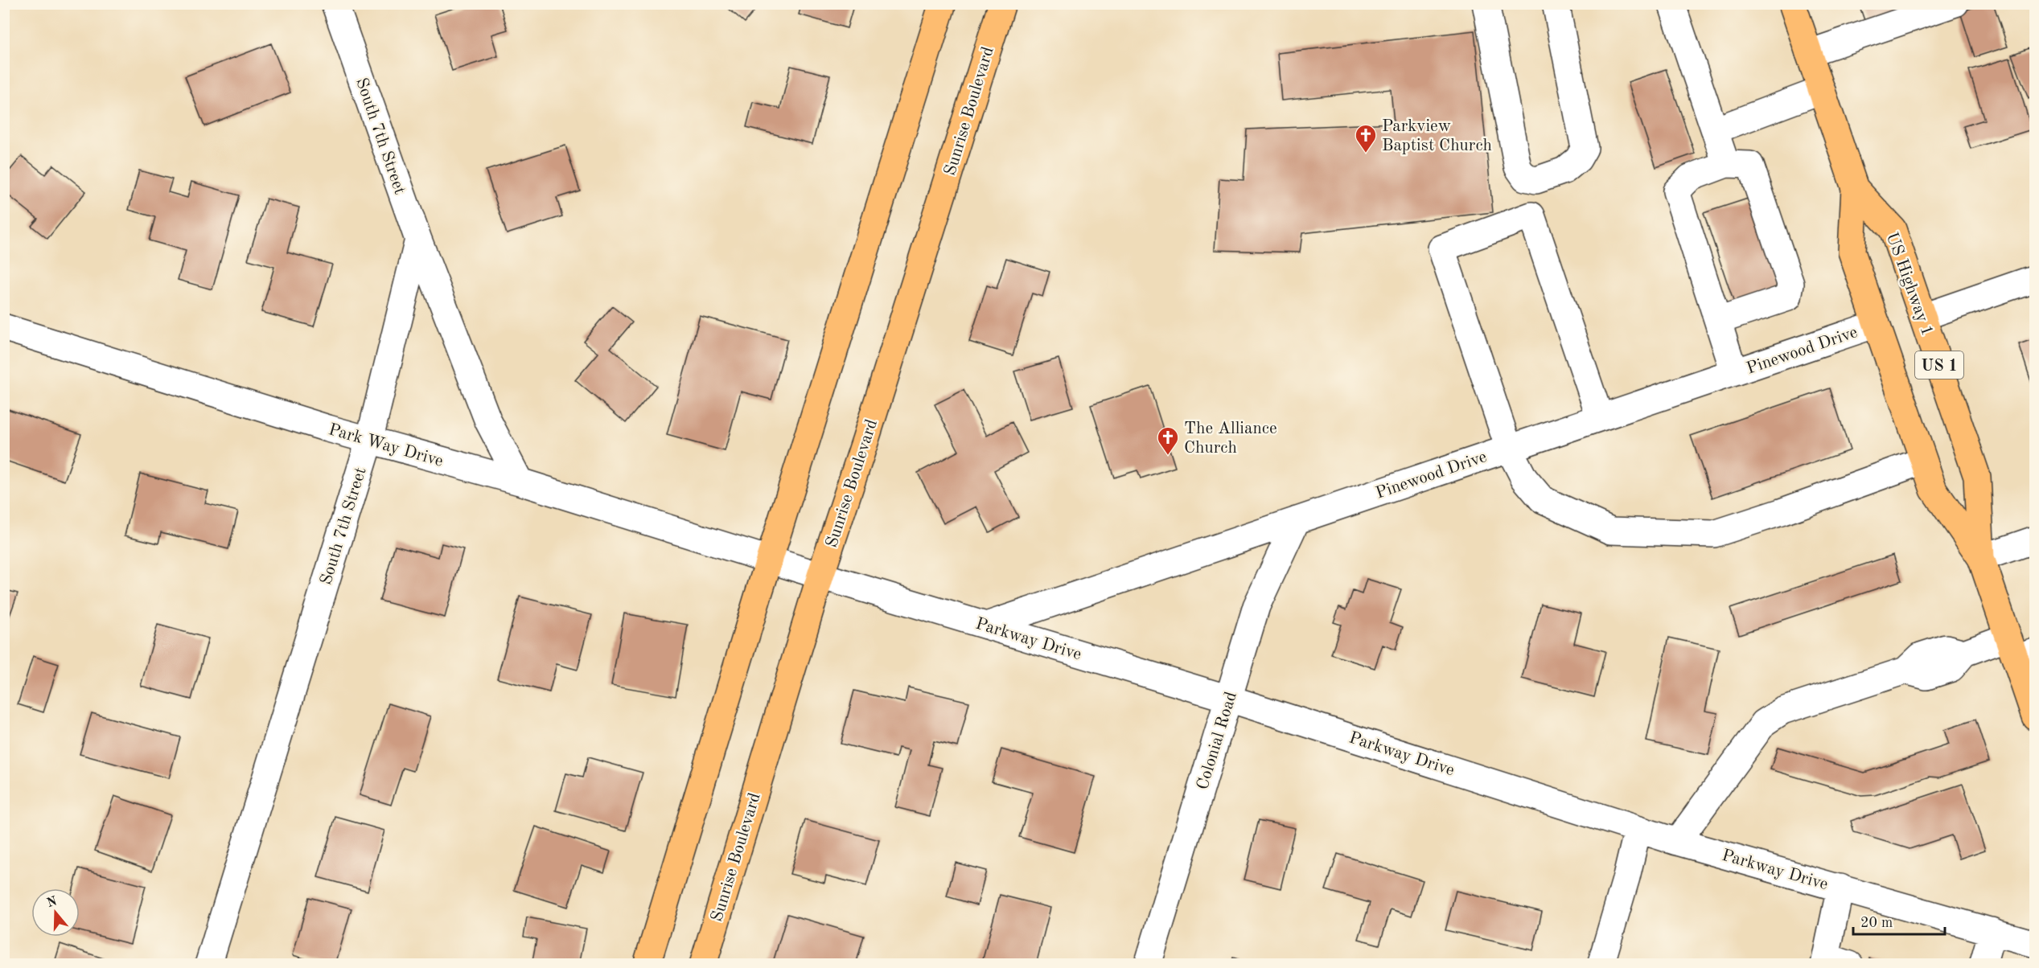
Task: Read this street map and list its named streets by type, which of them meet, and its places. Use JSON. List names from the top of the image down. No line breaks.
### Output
{"streets":{"main road":["Sunrise Boulevard","US Highway 1","US 1"],"street":["South 7th Street","Pinewood Drive","Park Way Drive","Parkway Drive","Colonial Road"]},"crossings":[["Sunrise Boulevard","Parkway Drive"],["South 7th Street","Park Way Drive"],["US Highway 1","Pinewood Drive"],["Pinewood Drive","Parkway Drive"],["Pinewood Drive","Colonial Road"],["Park Way Drive","Parkway Drive"],["Parkway Drive","Colonial Road"]],"places":{"church":["Parkview Baptist Church","The Alliance Church"]},"scale_bar":"20 m","north":"top"}
